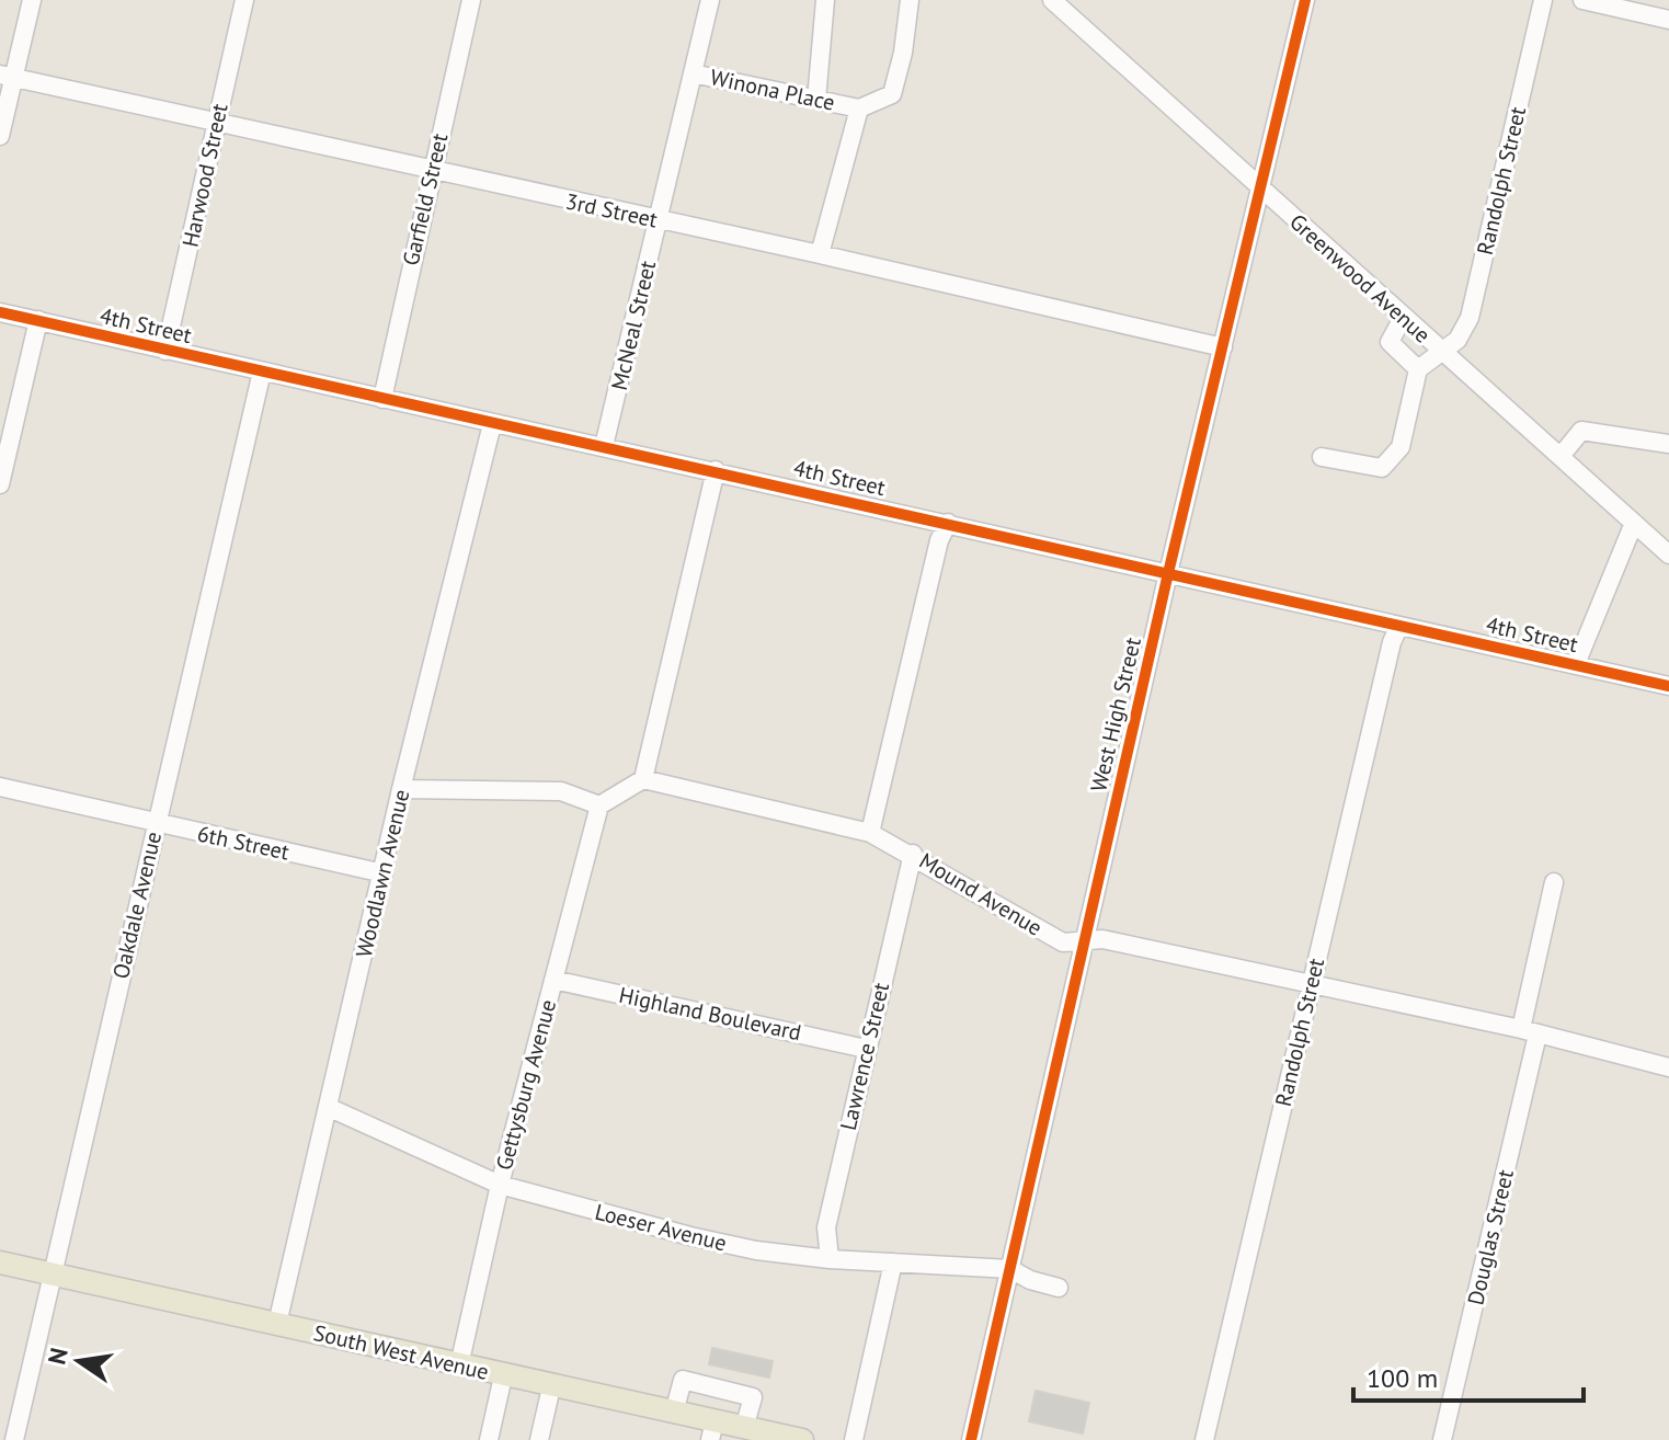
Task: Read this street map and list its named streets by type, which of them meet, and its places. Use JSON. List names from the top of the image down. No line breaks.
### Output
{"streets":{"main road":["South West Avenue"],"street":["Winona Place","Harwood Street","Randolph Street","Garfield Street","3rd Street","Greenwood Avenue","4th Street","McNeal Street","West High Street","6th Street","Woodlawn Avenue","Mound Avenue","Oakdale Avenue","Highland Boulevard","Lawrence Street","Gettysburg Avenue","Loeser Avenue","Douglas Street"]},"crossings":[["Winona Place","3rd Street"],["Winona Place","McNeal Street"],["Harwood Street","3rd Street"],["Harwood Street","4th Street"],["Randolph Street","Greenwood Avenue"],["Randolph Street","4th Street"],["Randolph Street","Mound Avenue"],["Garfield Street","3rd Street"],["Garfield Street","4th Street"],["3rd Street","McNeal Street"],["3rd Street","West High Street"],["Greenwood Avenue","West High Street"],["4th Street","McNeal Street"],["4th Street","West High Street"],["4th Street","Woodlawn Avenue"],["4th Street","Oakdale Avenue"],["West High Street","Mound Avenue"],["West High Street","Loeser Avenue"],["6th Street","Woodlawn Avenue"],["6th Street","Oakdale Avenue"],["Woodlawn Avenue","Loeser Avenue"],["Woodlawn Avenue","South West Avenue"],["Mound Avenue","Lawrence Street"],["Mound Avenue","Douglas Street"],["Oakdale Avenue","South West Avenue"],["Highland Boulevard","Lawrence Street"],["Highland Boulevard","Gettysburg Avenue"],["Lawrence Street","Loeser Avenue"],["Gettysburg Avenue","Loeser Avenue"],["Gettysburg Avenue","South West Avenue"]],"scale_bar":"100 m","north":"left"}
